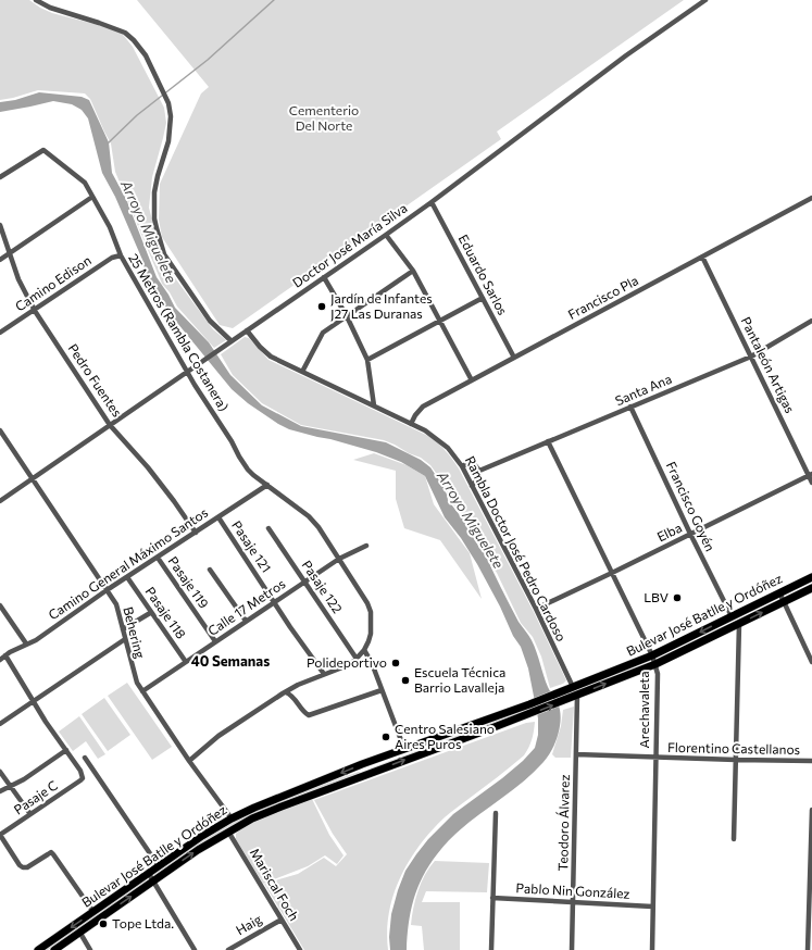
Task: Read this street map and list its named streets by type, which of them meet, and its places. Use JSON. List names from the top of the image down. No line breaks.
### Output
{"streets":{"main road":["Bulevar José Batlle y Ordóñez"],"street":["Doctor José María Silva","Eduardo Sarlos","Camino Edison","Francisco Pla","25 Metros (Rambla Costanera)","Pantaleón Artigas","Pedro Fuentes","Santa Ana","Francisco Goyén","Elba","Pasaje 121","Rambla Doctor José Pedro Cardoso","Camino General Máximo Santos","Pasaje 119","Pasaje 122","Calle 17 Metros","Pasaje 118","Behering","Arechavaleta","Florentino Castellanos","Pasaje C","Teodoro Álvarez","Mariscal Foch","Pablo Nin González","Haig"]},"crossings":[["Doctor José María Silva","Eduardo Sarlos"],["Doctor José María Silva","25 Metros (Rambla Costanera)"],["Doctor José María Silva","Pedro Fuentes"],["Doctor José María Silva","Rambla Doctor José Pedro Cardoso"],["Doctor José María Silva","Behering"],["Eduardo Sarlos","Francisco Pla"],["Camino Edison","25 Metros (Rambla Costanera)"],["Camino Edison","Pedro Fuentes"],["Francisco Pla","Pantaleón Artigas"],["Francisco Pla","Rambla Doctor José Pedro Cardoso"],["25 Metros (Rambla Costanera)","Camino General Máximo Santos"],["25 Metros (Rambla Costanera)","Calle 17 Metros"],["Pantaleón Artigas","Santa Ana"],["Pantaleón Artigas","Elba"],["Pedro Fuentes","Camino General Máximo Santos"],["Santa Ana","Francisco Goyén"],["Santa Ana","Arechavaleta"],["Francisco Goyén","Elba"],["Francisco Goyén","Bulevar José Batlle y Ordóñez"],["Elba","Rambla Doctor José Pedro Cardoso"],["Elba","Arechavaleta"],["Pasaje 121","Camino General Máximo Santos"],["Pasaje 121","Calle 17 Metros"],["Rambla Doctor José Pedro Cardoso","Bulevar José Batlle y Ordóñez"],["Camino General Máximo Santos","Pasaje 119"],["Camino General Máximo Santos","Pasaje 118"],["Camino General Máximo Santos","Behering"],["Pasaje 119","Calle 17 Metros"],["Pasaje 122","Calle 17 Metros"],["Calle 17 Metros","Pasaje 118"],["Calle 17 Metros","Behering"],["Bulevar José Batlle y Ordóñez","Behering"],["Bulevar José Batlle y Ordóñez","Arechavaleta"],["Bulevar José Batlle y Ordóñez","Teodoro Álvarez"],["Bulevar José Batlle y Ordóñez","Mariscal Foch"],["Arechavaleta","Florentino Castellanos"],["Arechavaleta","Pablo Nin González"],["Florentino Castellanos","Teodoro Álvarez"],["Teodoro Álvarez","Pablo Nin González"],["Mariscal Foch","Haig"]],"districts":["40 Semanas"],"water":["Arroyo Miguelete"],"parks":["Cementerio Del Norte"],"places":["Jardín de Infantes J27 Las Duranas","LBV","Polideportivo","Escuela Técnica Barrio Lavalleja","Centro Salesiano Aires Puros","Tope Ltda."]}
